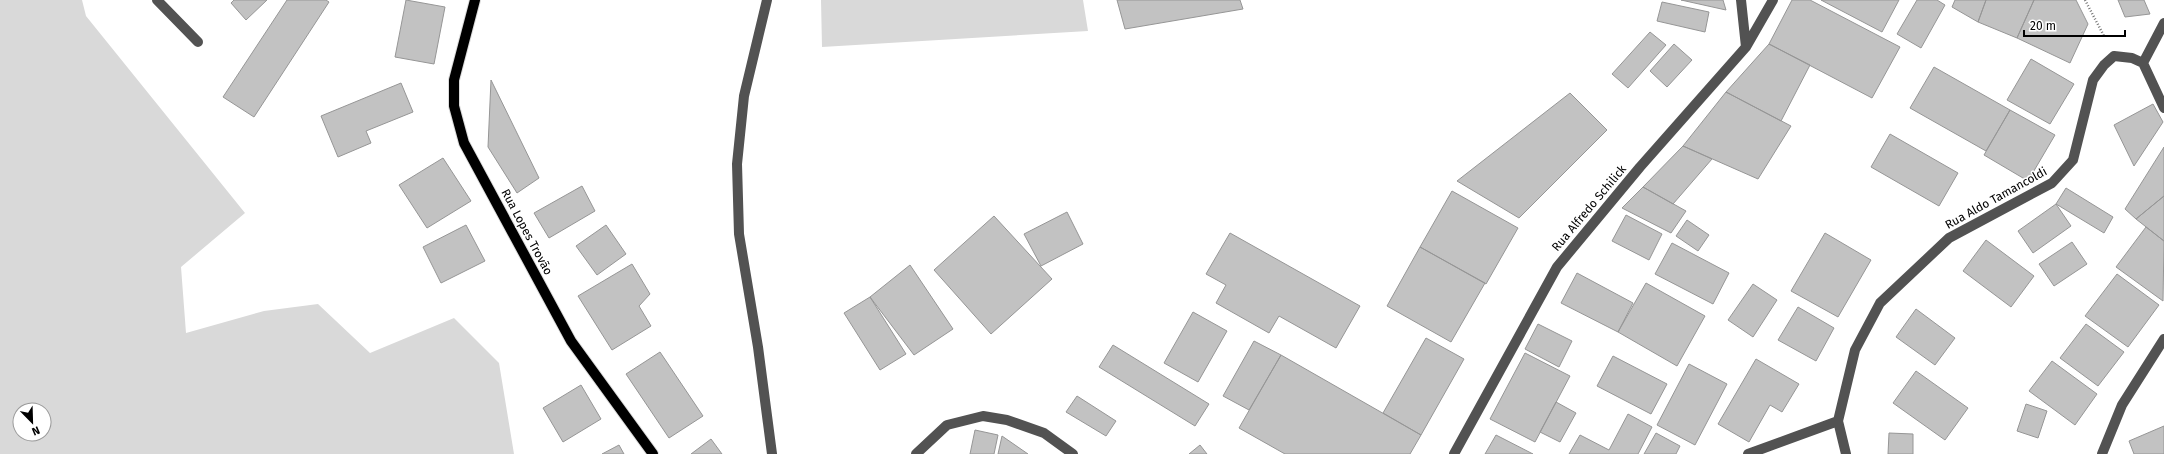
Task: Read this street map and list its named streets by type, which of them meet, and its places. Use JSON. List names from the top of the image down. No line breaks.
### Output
{"streets":{"main road":["Rua Lopes Trovão"],"street":["Rua Aldo Tamancoldi","Rua Alfredo Schilick"]},"scale_bar":"20 m","north":"bottom right"}
